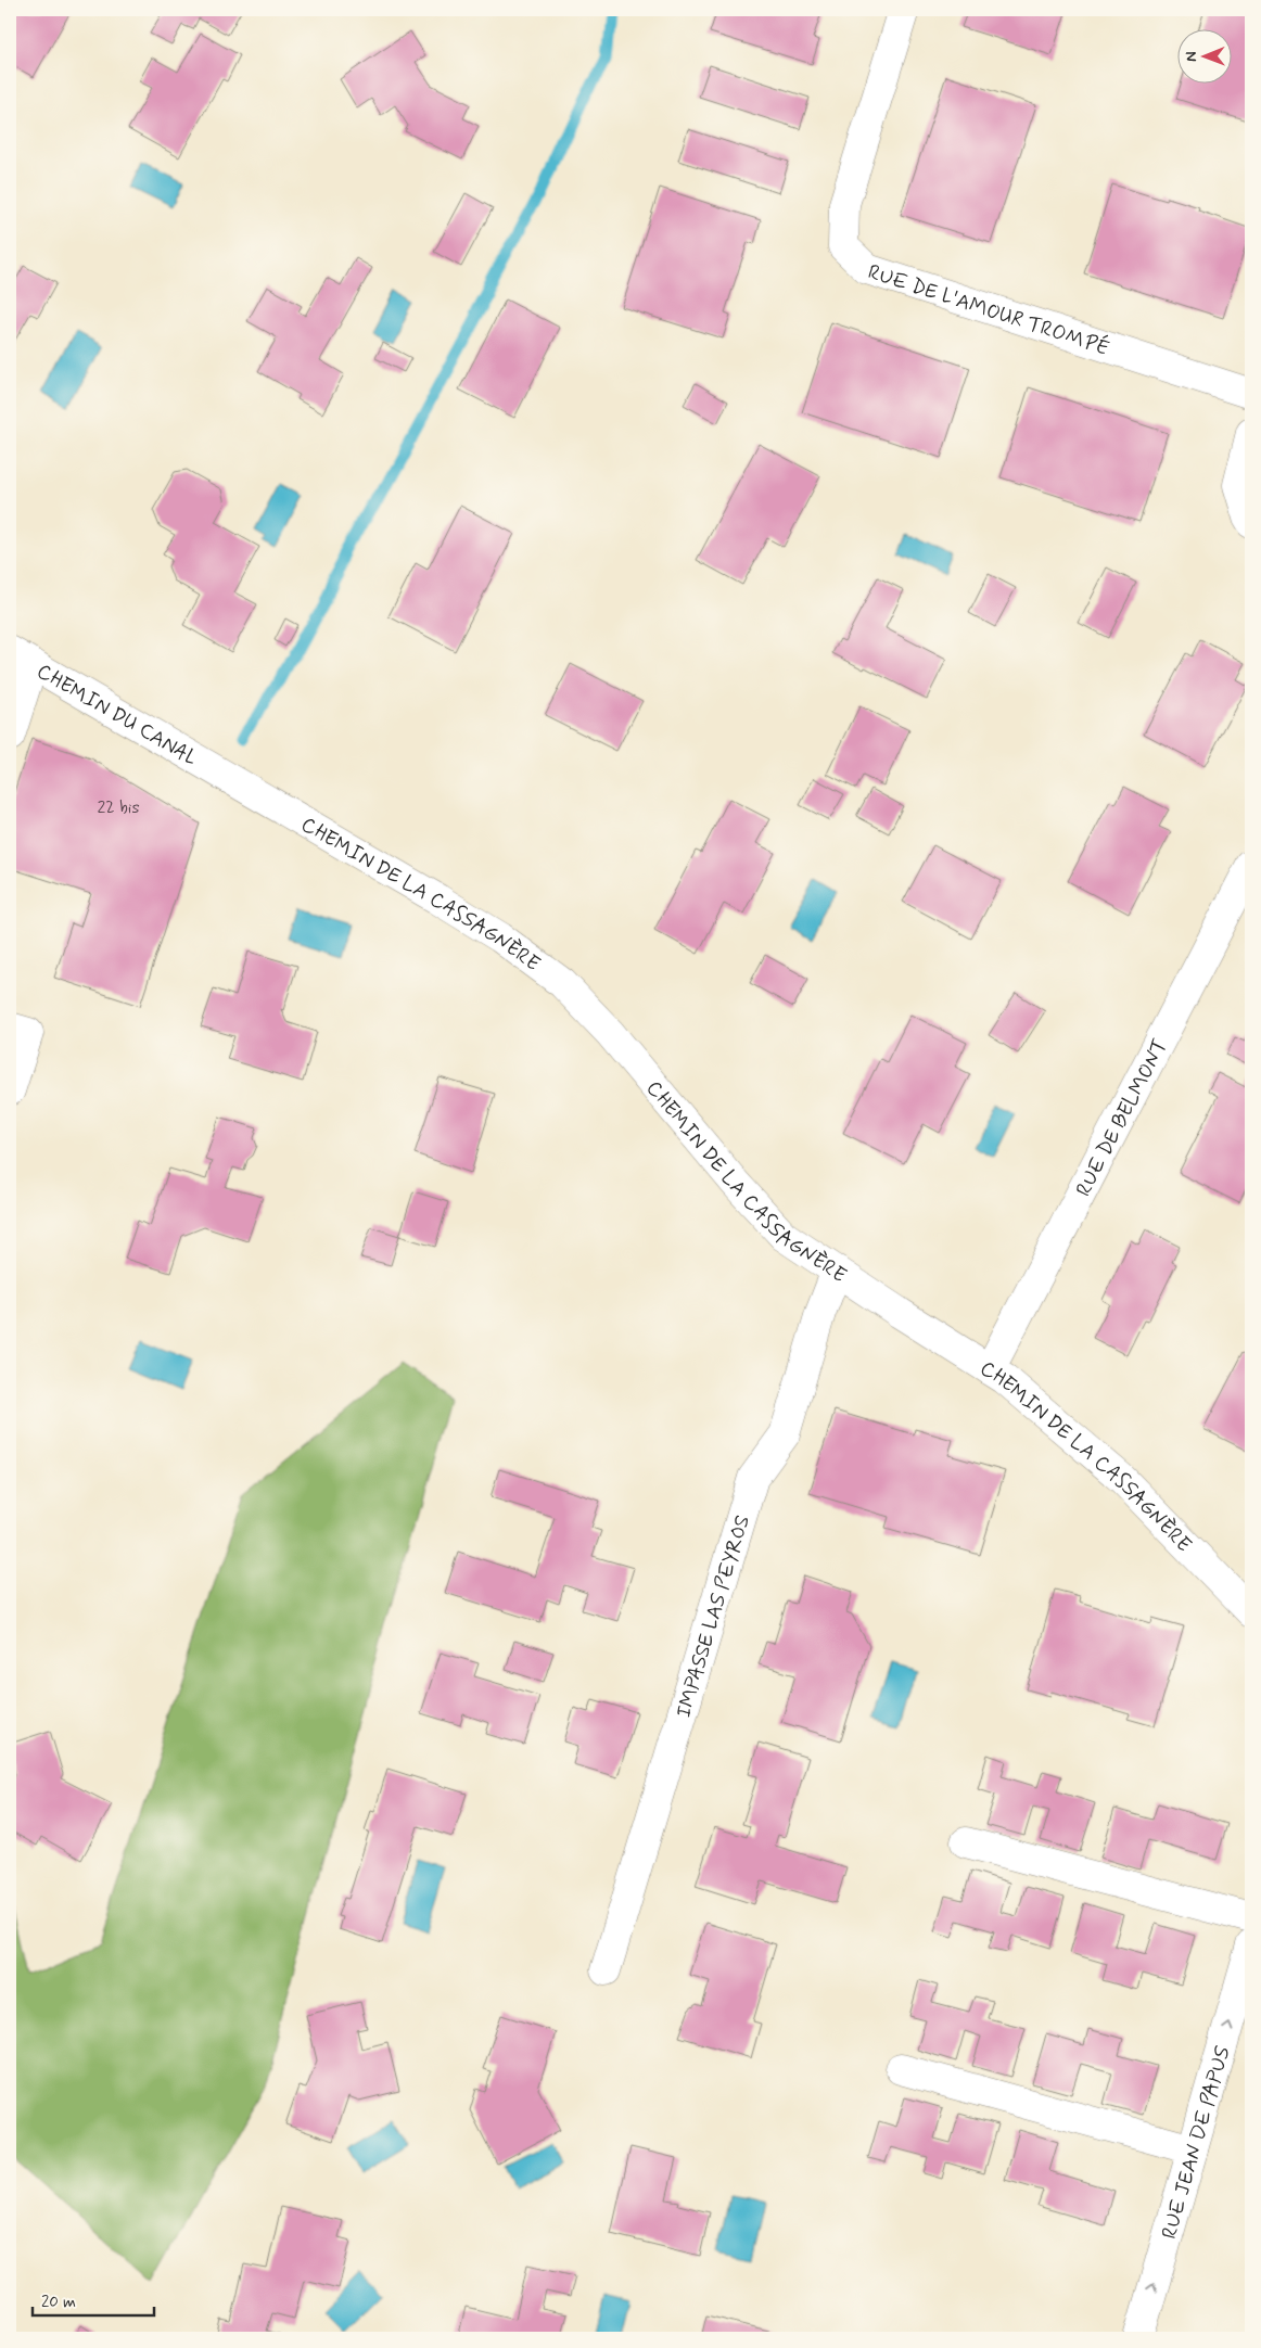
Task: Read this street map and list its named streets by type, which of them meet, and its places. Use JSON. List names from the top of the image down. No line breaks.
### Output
{"streets":{"street":["RUE DE L'AMOUR TROMPÉ","CHEMIN DU CANAL","CHEMIN DE LA CASSAGNÈRE","RUE DE BELMONT","IMPASSE LAS PEYROS","RUE JEAN DE PAPUS"]},"crossings":[["CHEMIN DU CANAL","CHEMIN DE LA CASSAGNÈRE"],["CHEMIN DE LA CASSAGNÈRE","RUE DE BELMONT"],["CHEMIN DE LA CASSAGNÈRE","IMPASSE LAS PEYROS"]],"one_way":["RUE JEAN DE PAPUS"],"house_numbers":["22 bis"],"scale_bar":"20 m","north":"left"}
